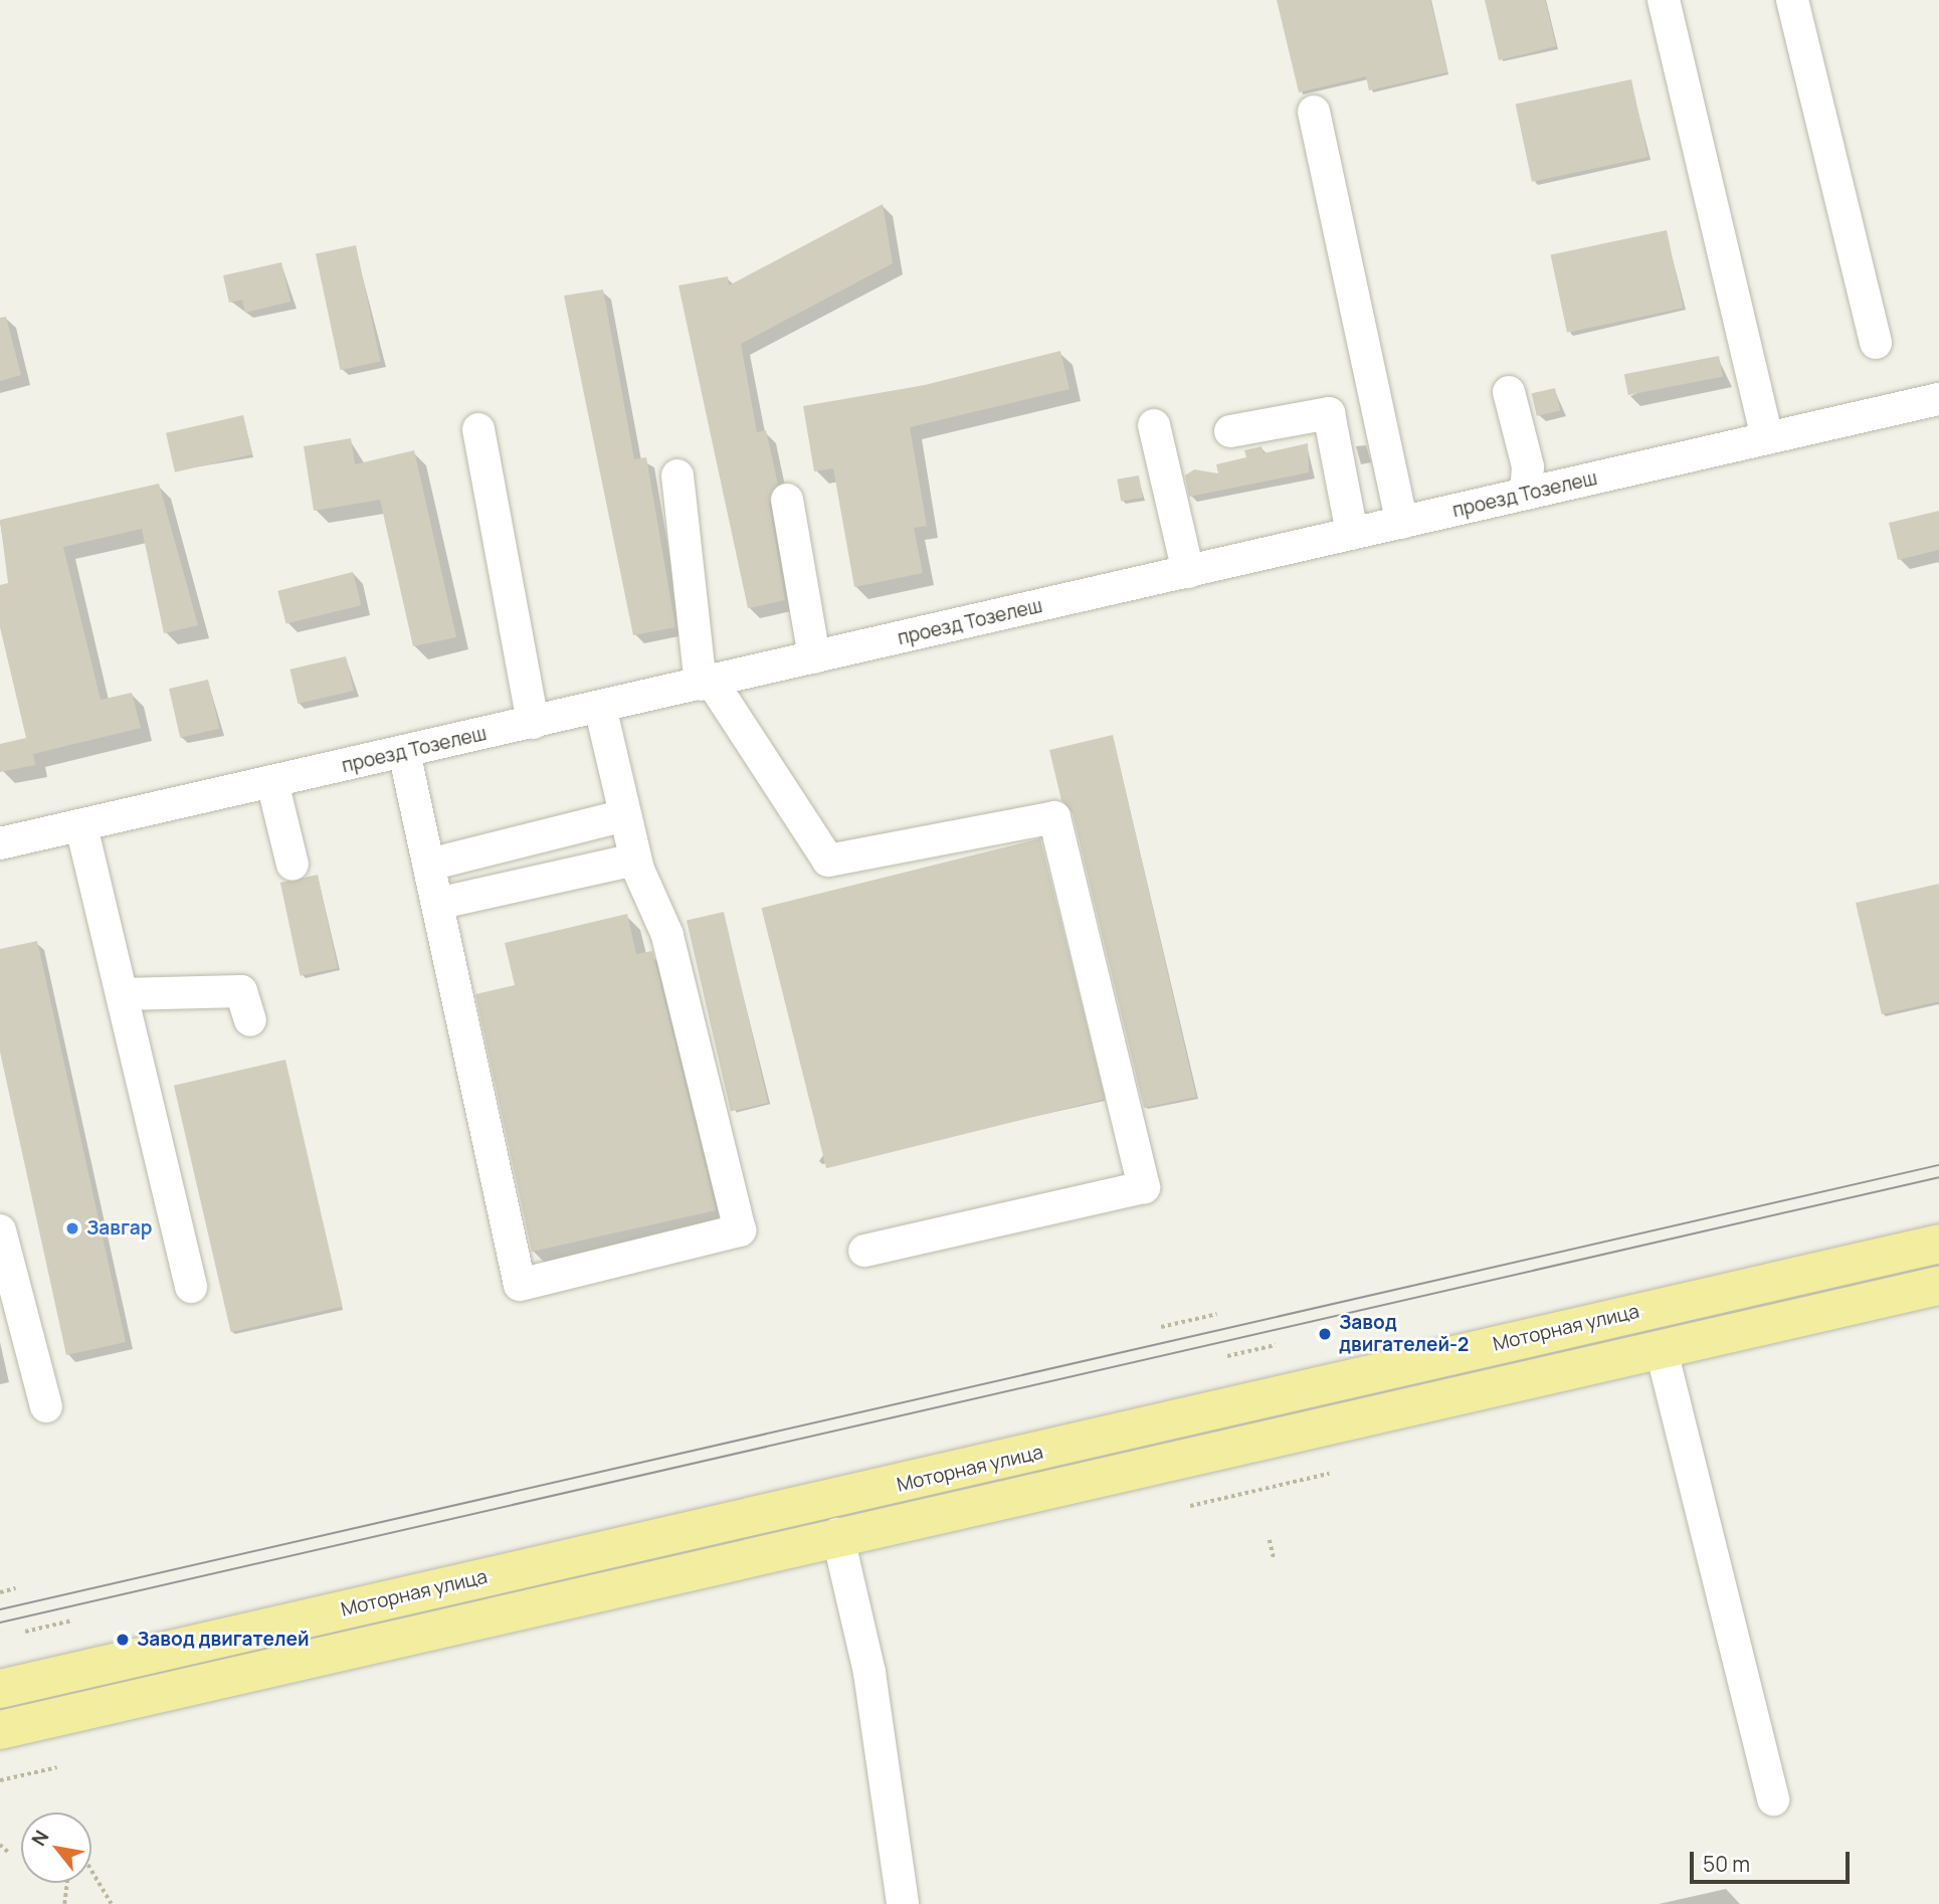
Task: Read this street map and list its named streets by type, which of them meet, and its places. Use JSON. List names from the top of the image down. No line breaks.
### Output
{"streets":{"main road":["Моторная улица"],"street":["проезд Тозелеш"]},"places":["Завгар","Завод двигателей-2","Завод двигателей"],"scale_bar":"50 m","north":"top left"}
